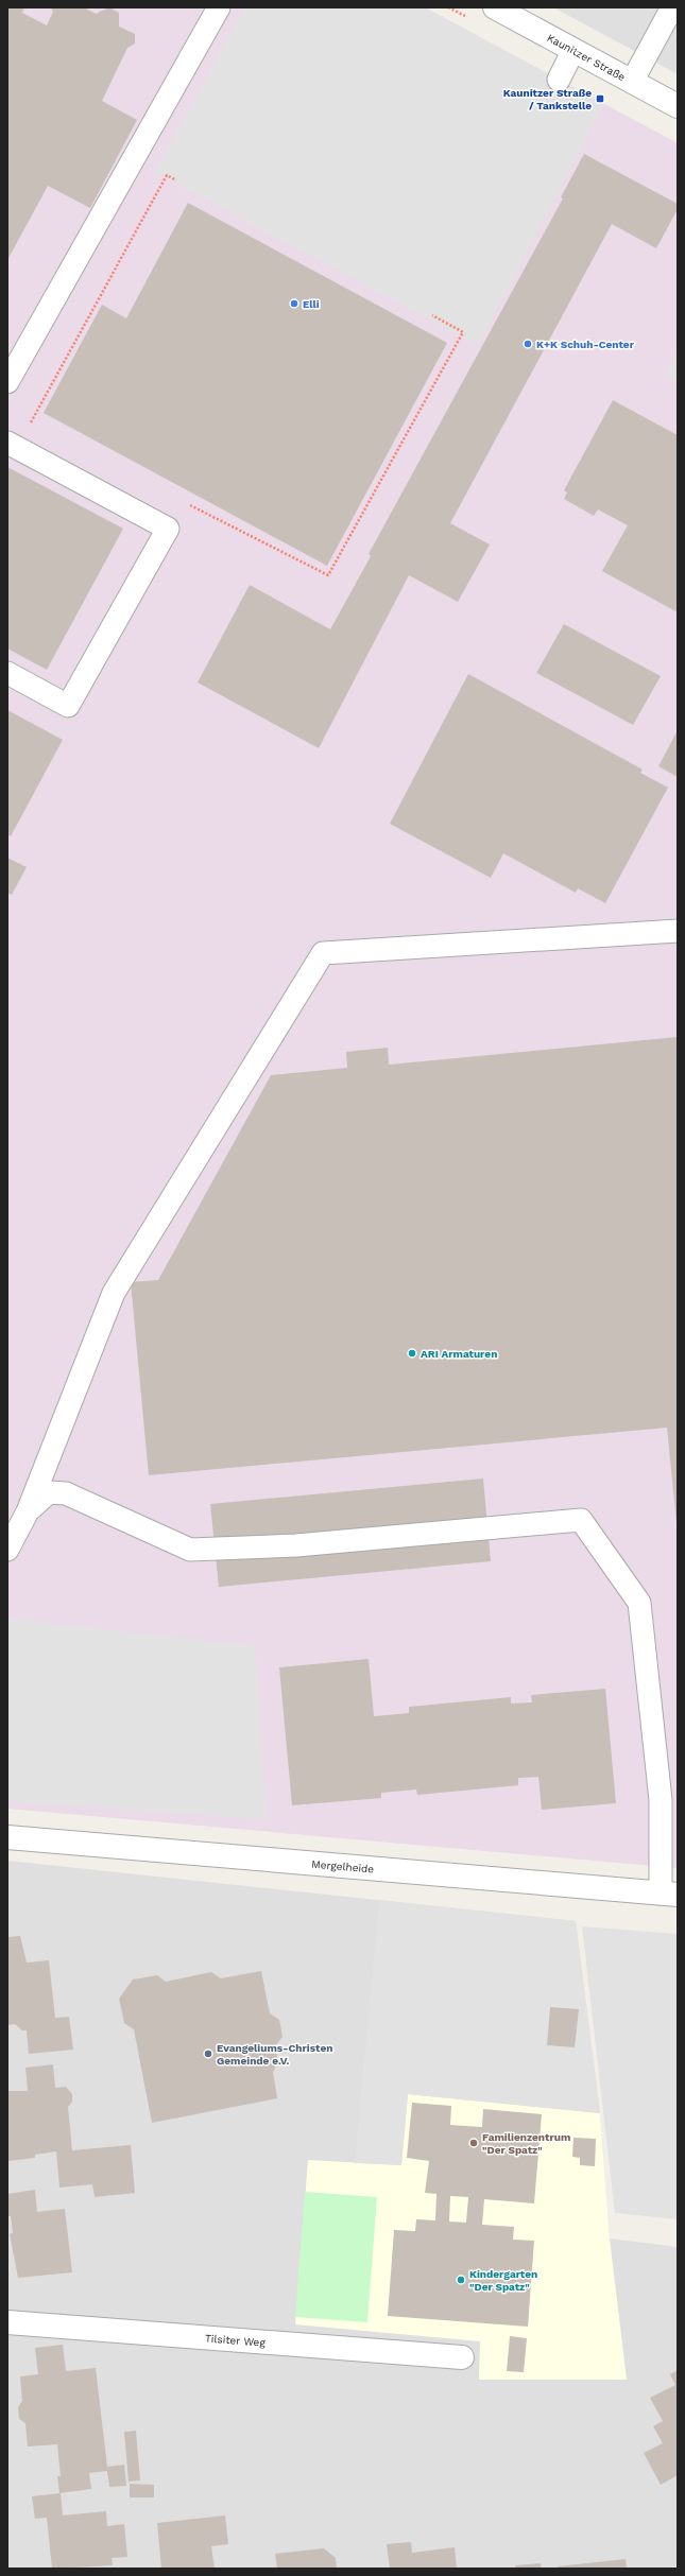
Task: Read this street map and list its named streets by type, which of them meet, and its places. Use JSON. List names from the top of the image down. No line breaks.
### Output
{"streets":{"street":["Kaunitzer Straße","Mergelheide","Tilsiter Weg"]},"places":{"transit":["Kaunitzer Straße / Tankstelle"],"other":["Elli","K+K Schuh-Center","ARI Armaturen","Evangeliums-Christen Gemeinde e.V.","Familienzentrum \"Der Spatz\"","Kindergarten \"Der Spatz\""]}}
